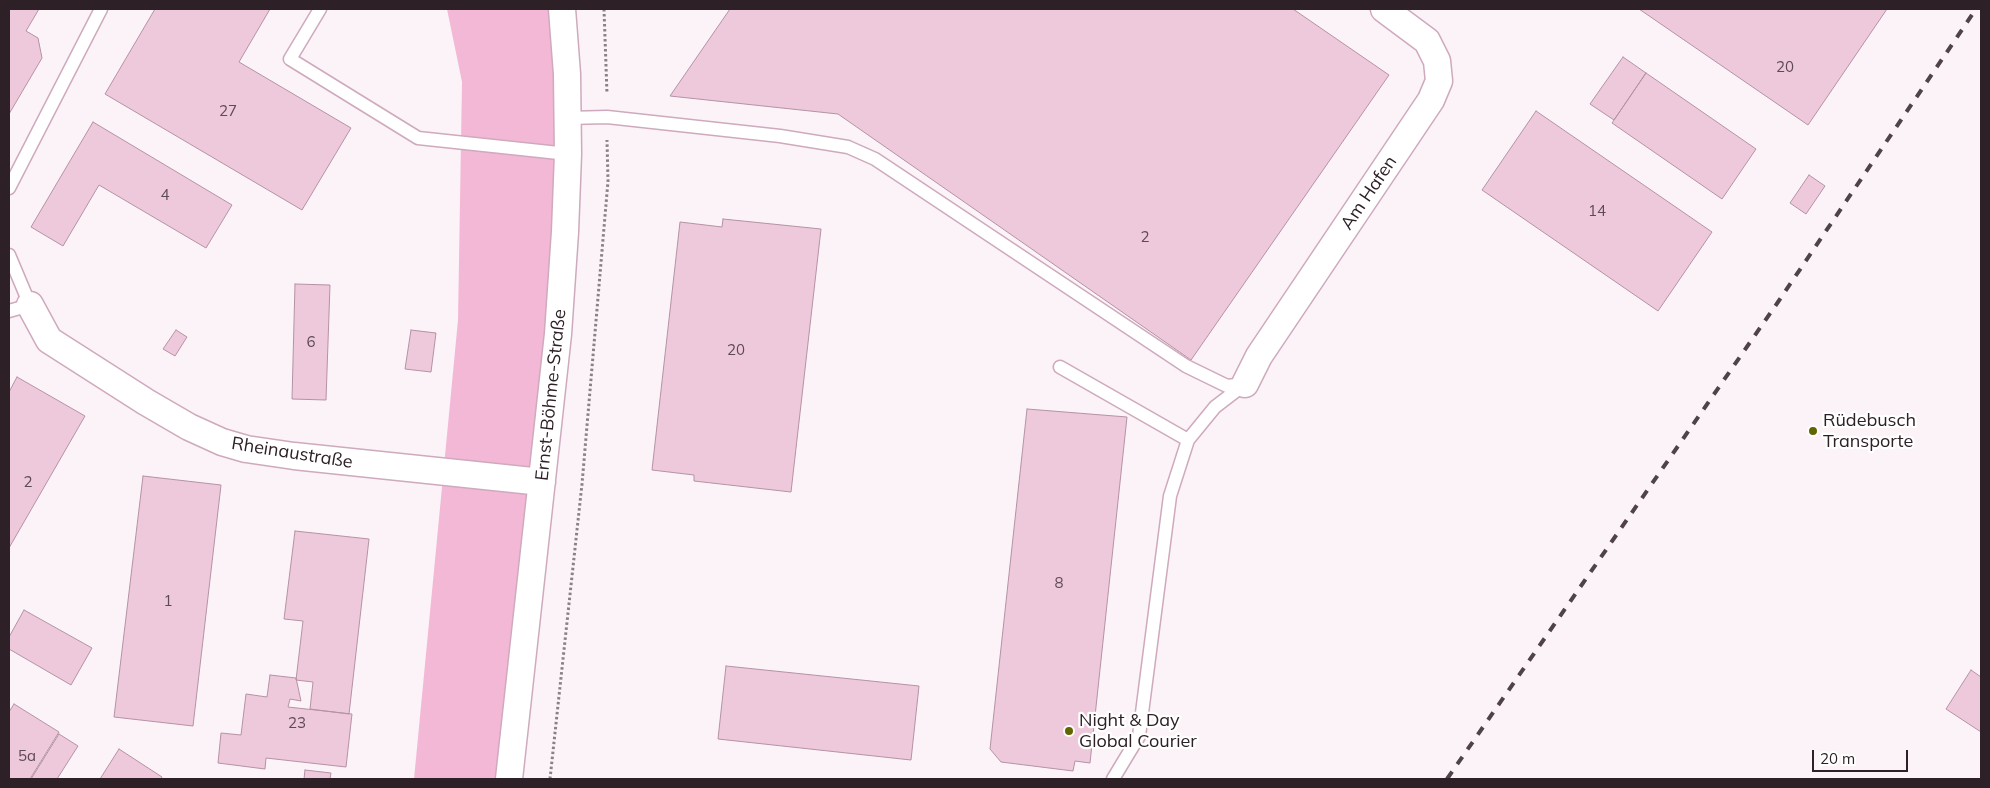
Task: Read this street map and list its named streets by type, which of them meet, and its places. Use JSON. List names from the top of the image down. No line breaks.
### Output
{"streets":{"street":["Am Hafen","Ernst-Böhme-Straße","Rheinaustraße"]},"crossings":[["Ernst-Böhme-Straße","Rheinaustraße"]],"places":["Rüdebusch Transporte","Night & Day Global Courier"],"house_numbers":["20","27","4","14","2","6","20","2","8","1","23","5a"],"scale_bar":"20 m"}
